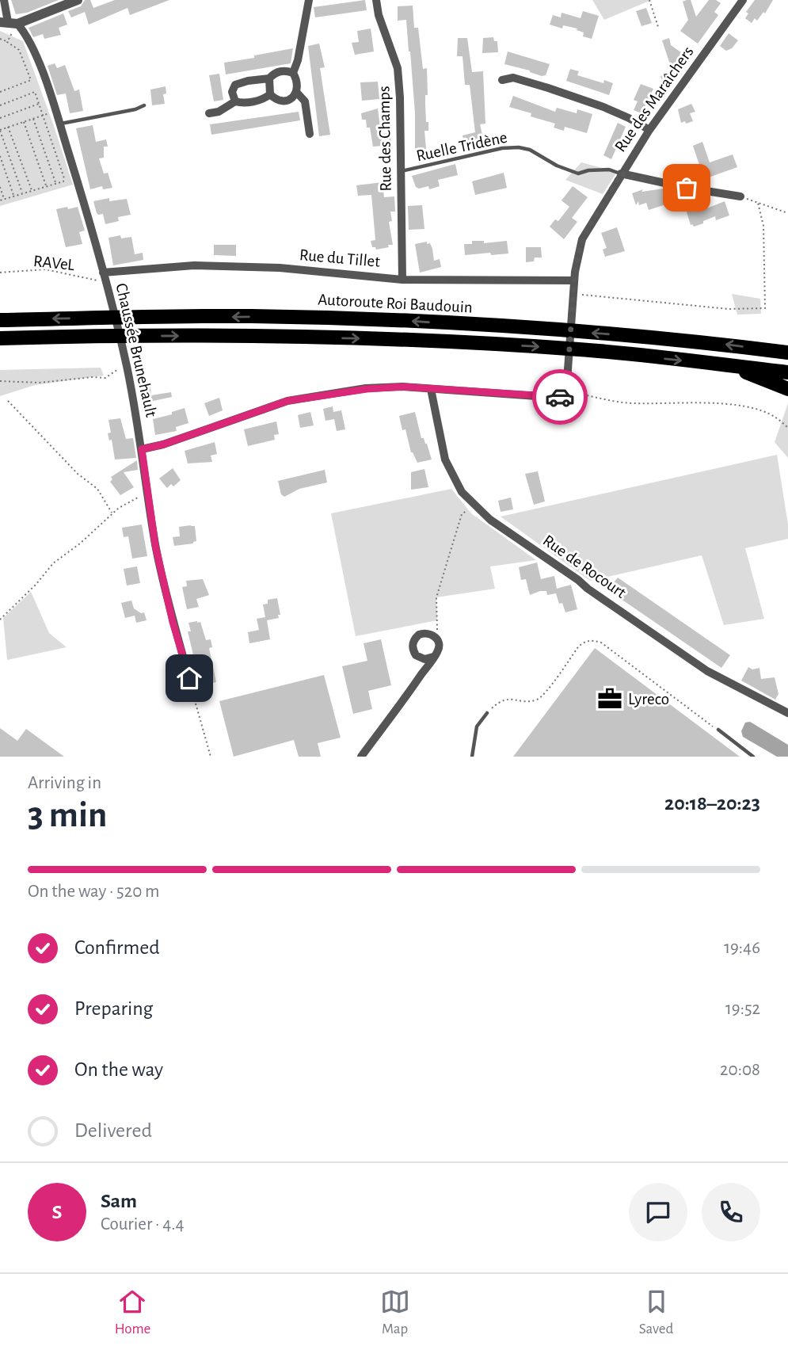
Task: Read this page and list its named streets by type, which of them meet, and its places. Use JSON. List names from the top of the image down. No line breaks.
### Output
{"streets":{"highway":["Autoroute Roi Baudouin"],"street":["Rue des Maraîchers","Rue des Champs","Rue du Tillet","Chaussée Brunehault","Rue de Rocourt"],"lane":["Ruelle Tridène"],"path":["RAVeL"]},"crossings":[["Rue des Maraîchers","Ruelle Tridène"],["Rue des Maraîchers","Rue du Tillet"],["Rue des Champs","Ruelle Tridène"],["Rue des Champs","Rue du Tillet"],["Rue du Tillet","Chaussée Brunehault"],["RAVeL","Chaussée Brunehault"]],"places":{"office":["Lyreco"]},"page":{"heading":["3 min","Arriving in","20:18–20:23"],"panel":["Sam","Courier · 4.4"],"bar":"On the way · 520 m","list":[["Confirmed","19:46"],["Preparing","19:52"],["On the way","20:08"],"Delivered"],"round":"S","tabs":["Home","Map","Saved"]}}
